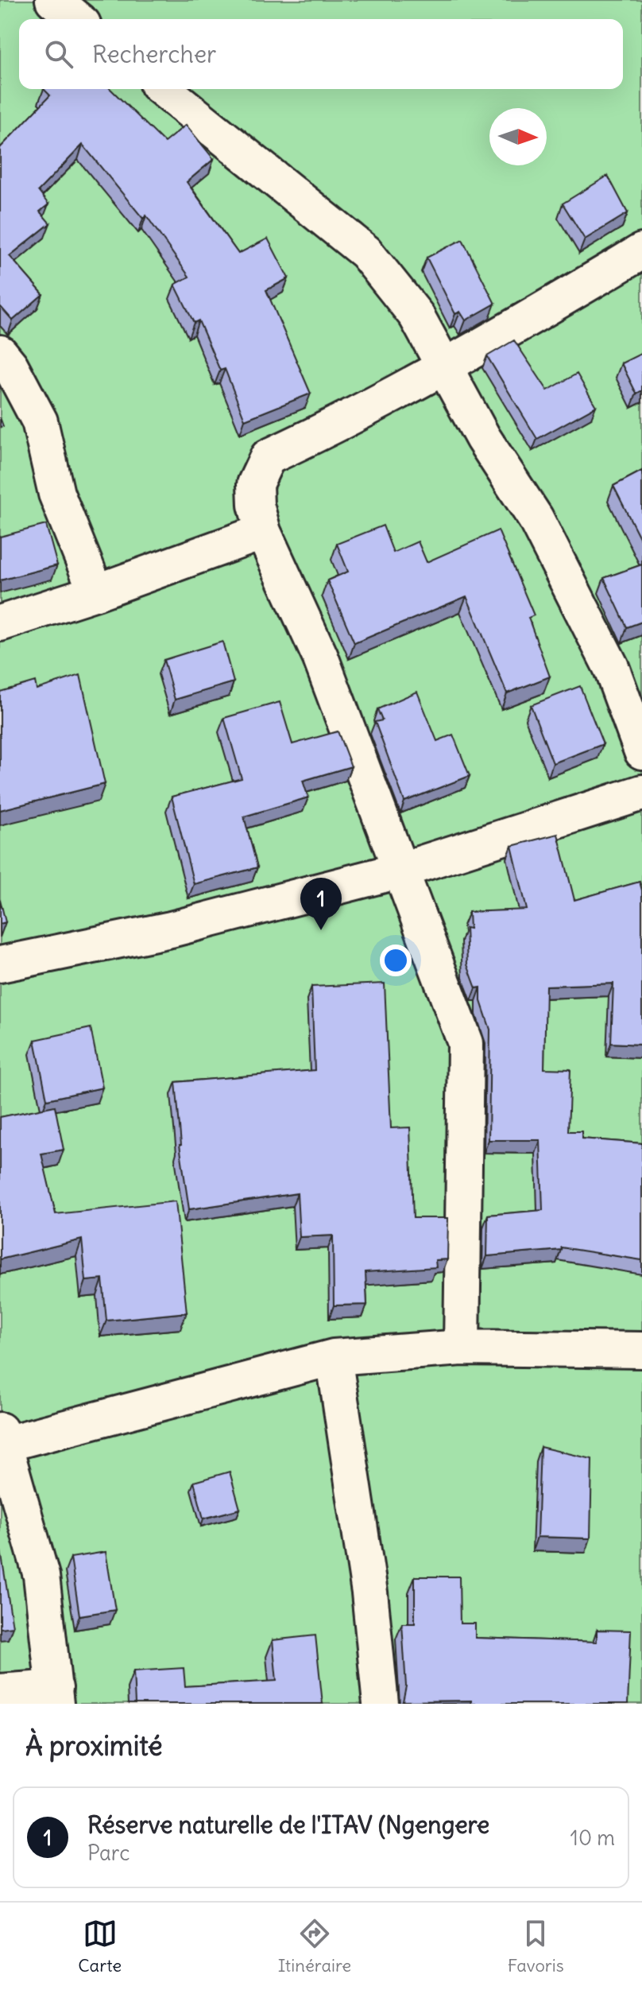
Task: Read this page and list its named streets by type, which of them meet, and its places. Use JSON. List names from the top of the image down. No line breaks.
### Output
{"north":"right","page":{"search":"Rechercher","pins":"1","heading":"À proximité","list":[{"mark":"1","name":"Réserve naturelle de l'ITAV (Ngengere","note":"Parc","value":"10 m"}],"nav":["Carte","Itinéraire","Favoris"]}}
